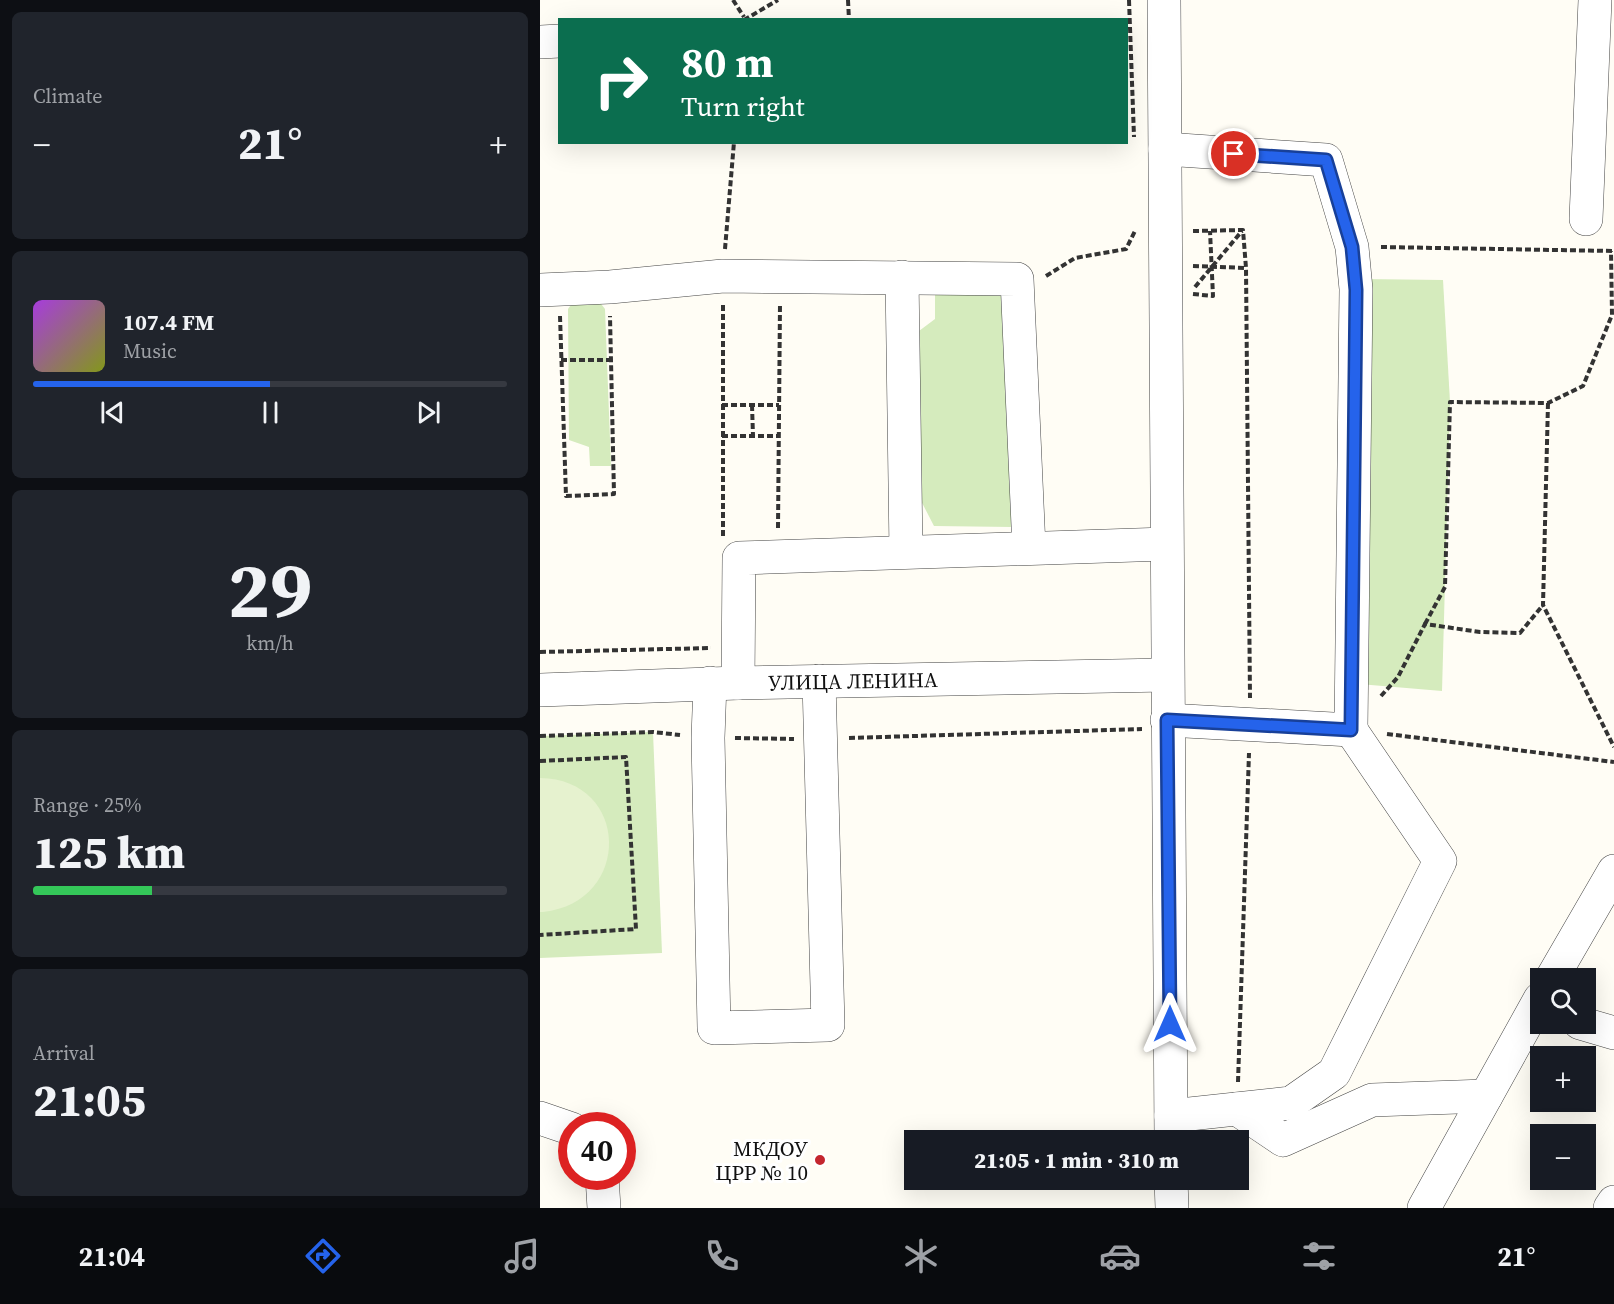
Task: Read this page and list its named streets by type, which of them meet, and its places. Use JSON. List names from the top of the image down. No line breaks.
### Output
{"streets":{"street":["УЛИЦА ЛЕНИНА"]},"places":["МКДОУ ЦРР № 10"],"page":{"tile":["Climate",["29","km/h"],["Range · 25%","125 km"],["Arrival","21:05"]],"turn":["80 m","Turn right"],"heat":["−","21°","+"],"song":["107.4 FM","Music"],"map_buttons":["+","−"],"limit":"40","trip":"21:05 · 1 min · 310 m","tabs":["21:04","21°"]}}
